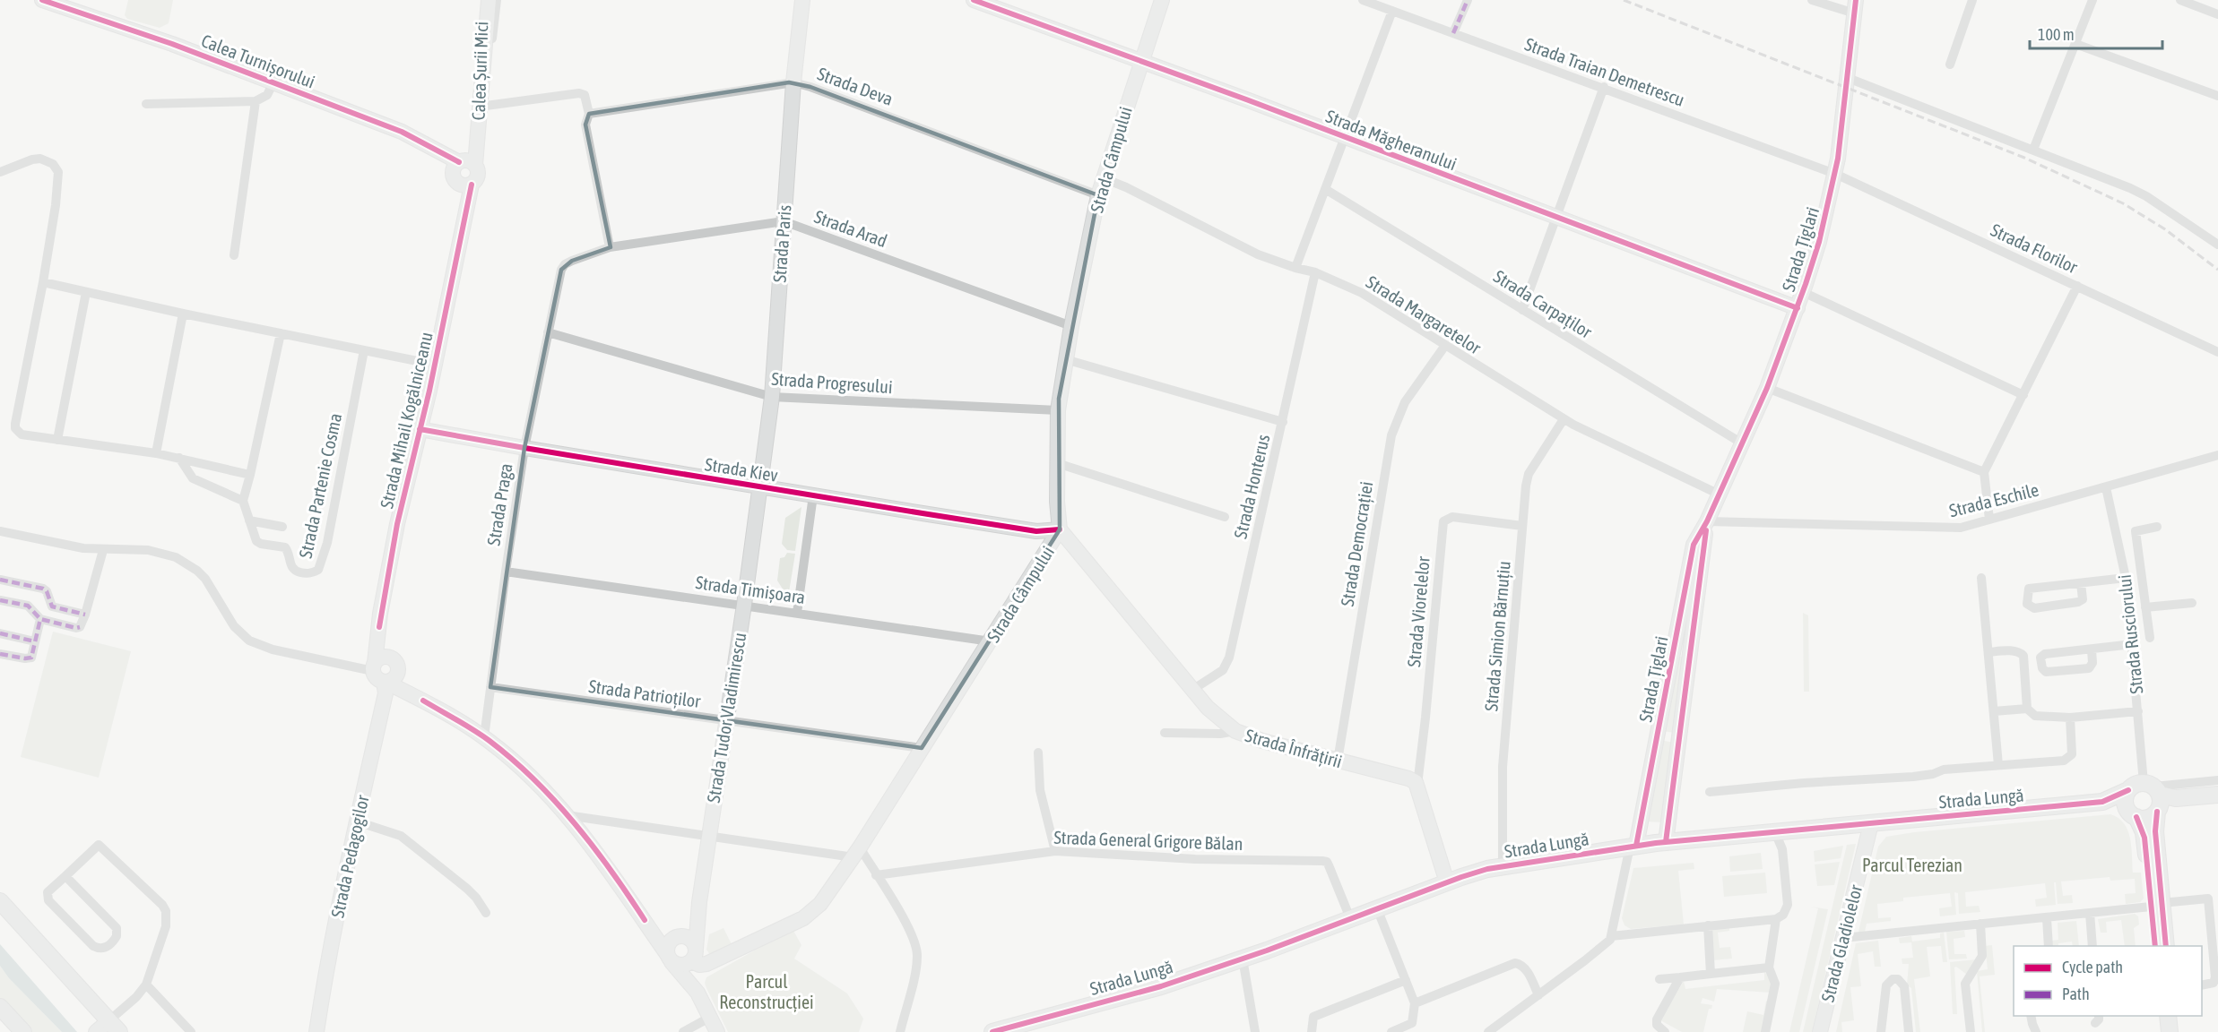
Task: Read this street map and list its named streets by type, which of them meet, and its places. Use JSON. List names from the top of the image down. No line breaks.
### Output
{"streets":{"main road":["Strada Rusciorului","Strada Lungă"],"street":["Calea Turnișorului","Calea Șurii Mici","Strada Traian Demetrescu","Strada Deva","Strada Măgheranului","Strada Câmpului","Strada Arad","Strada Paris","Strada Florilor","Strada Țiglari","Strada Carpaților","Strada Margaretelor","Strada Progresului","Strada Mihail Kogălniceanu","Strada Kiev","Strada Partenie Cosma","Strada Honterus","Strada Eschile","Strada Praga","Strada Democrației","Strada Timișoara","Strada Viorelelor","Strada Simion Bărnuțiu","Strada Patrioților","Strada Tudor Vladimirescu","Strada Înfrățirii","Strada General Grigore Bălan","Strada Pedagogilor","Strada Gladiolelor"]},"crossings":[["Calea Turnișorului","Calea Șurii Mici"],["Calea Turnișorului","Strada Mihail Kogălniceanu"],["Calea Șurii Mici","Strada Mihail Kogălniceanu"],["Strada Traian Demetrescu","Strada Florilor"],["Strada Traian Demetrescu","Strada Țiglari"],["Strada Deva","Strada Câmpului"],["Strada Deva","Strada Paris"],["Strada Măgheranului","Strada Câmpului"],["Strada Măgheranului","Strada Țiglari"],["Strada Câmpului","Strada Arad"],["Strada Câmpului","Strada Margaretelor"],["Strada Câmpului","Strada Progresului"],["Strada Câmpului","Strada Kiev"],["Strada Câmpului","Strada Timișoara"],["Strada Câmpului","Strada Patrioților"],["Strada Câmpului","Strada Tudor Vladimirescu"],["Strada Câmpului","Strada Înfrățirii"],["Strada Arad","Strada Paris"],["Strada Arad","Strada Praga"],["Strada Paris","Strada Progresului"],["Strada Paris","Strada Kiev"],["Strada Paris","Strada Tudor Vladimirescu"],["Strada Florilor","Strada Țiglari"],["Strada Țiglari","Strada Carpaților"],["Strada Țiglari","Strada Margaretelor"],["Strada Țiglari","Strada Eschile"],["Strada Țiglari","Strada Lungă"],["Strada Margaretelor","Strada Honterus"],["Strada Margaretelor","Strada Democrației"],["Strada Margaretelor","Strada Simion Bărnuțiu"],["Strada Progresului","Strada Praga"],["Strada Mihail Kogălniceanu","Strada Kiev"],["Strada Mihail Kogălniceanu","Strada Pedagogilor"],["Strada Kiev","Strada Praga"],["Strada Kiev","Strada Tudor Vladimirescu"],["Strada Kiev","Strada Înfrățirii"],["Strada Honterus","Strada Înfrățirii"],["Strada Eschile","Strada Rusciorului"],["Strada Praga","Strada Timișoara"],["Strada Praga","Strada Patrioților"],["Strada Democrației","Strada Înfrățirii"],["Strada Timișoara","Strada Tudor Vladimirescu"],["Strada Viorelelor","Strada Simion Bărnuțiu"],["Strada Viorelelor","Strada Înfrățirii"],["Strada Rusciorului","Strada Lungă"],["Strada Simion Bărnuțiu","Strada Lungă"],["Strada Patrioților","Strada Tudor Vladimirescu"],["Strada Lungă","Strada General Grigore Bălan"],["Strada Lungă","Strada Gladiolelor"]],"parks":["Parcul Terezian","Parcul Reconstrucției"],"legend":["Cycle path","Path"],"scale_bar":"100 m"}
